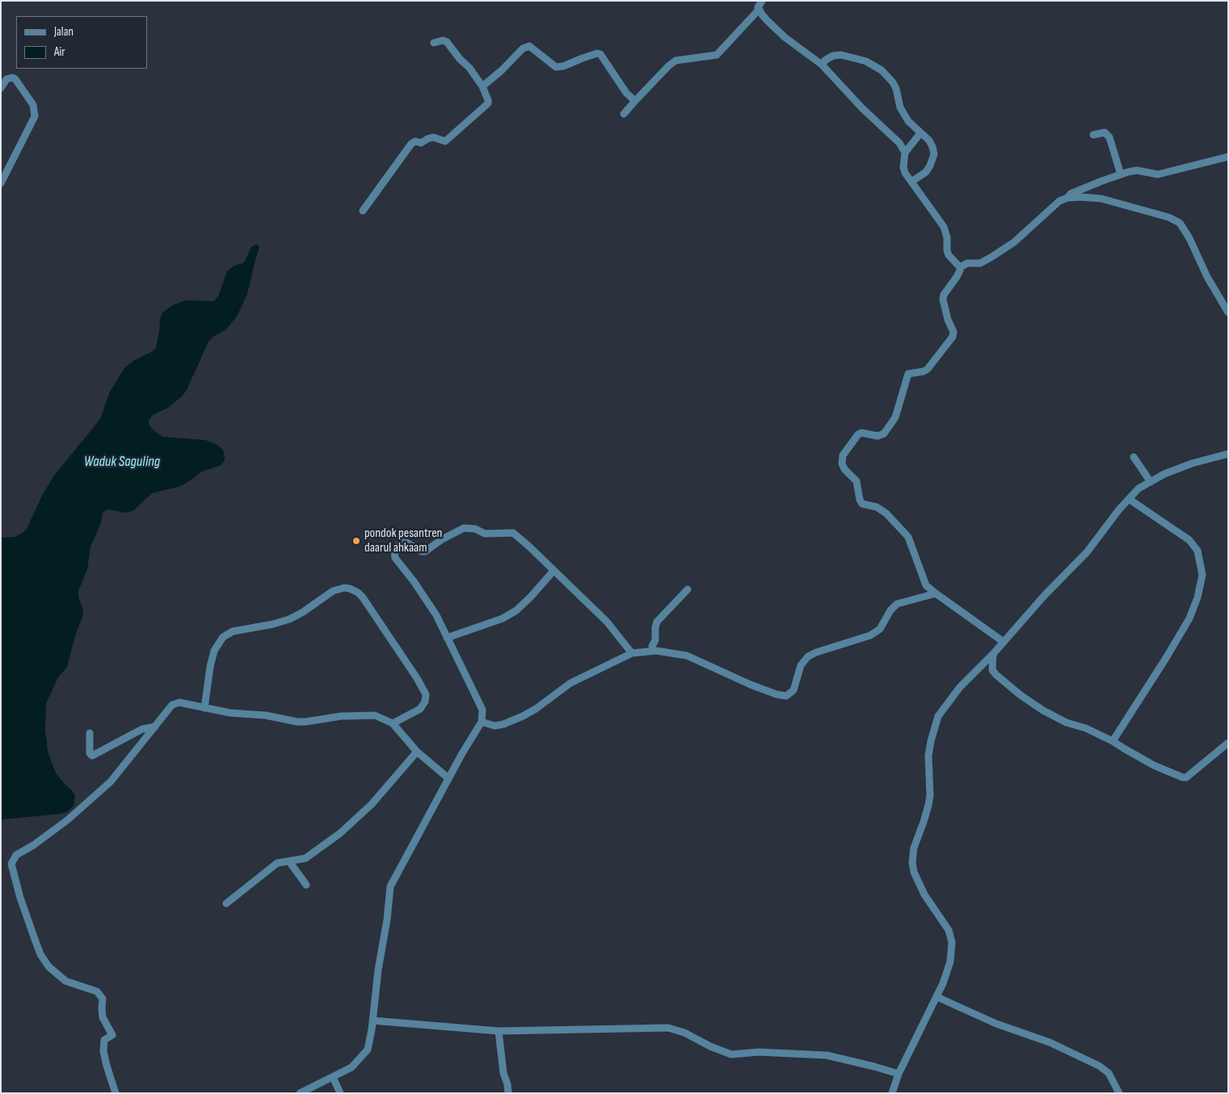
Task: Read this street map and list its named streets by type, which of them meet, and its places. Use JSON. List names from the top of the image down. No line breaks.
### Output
{"water":["Waduk Saguling"],"places":["pondok pesantren daarul ahkaam"],"legend":["Jalan","Air"]}
